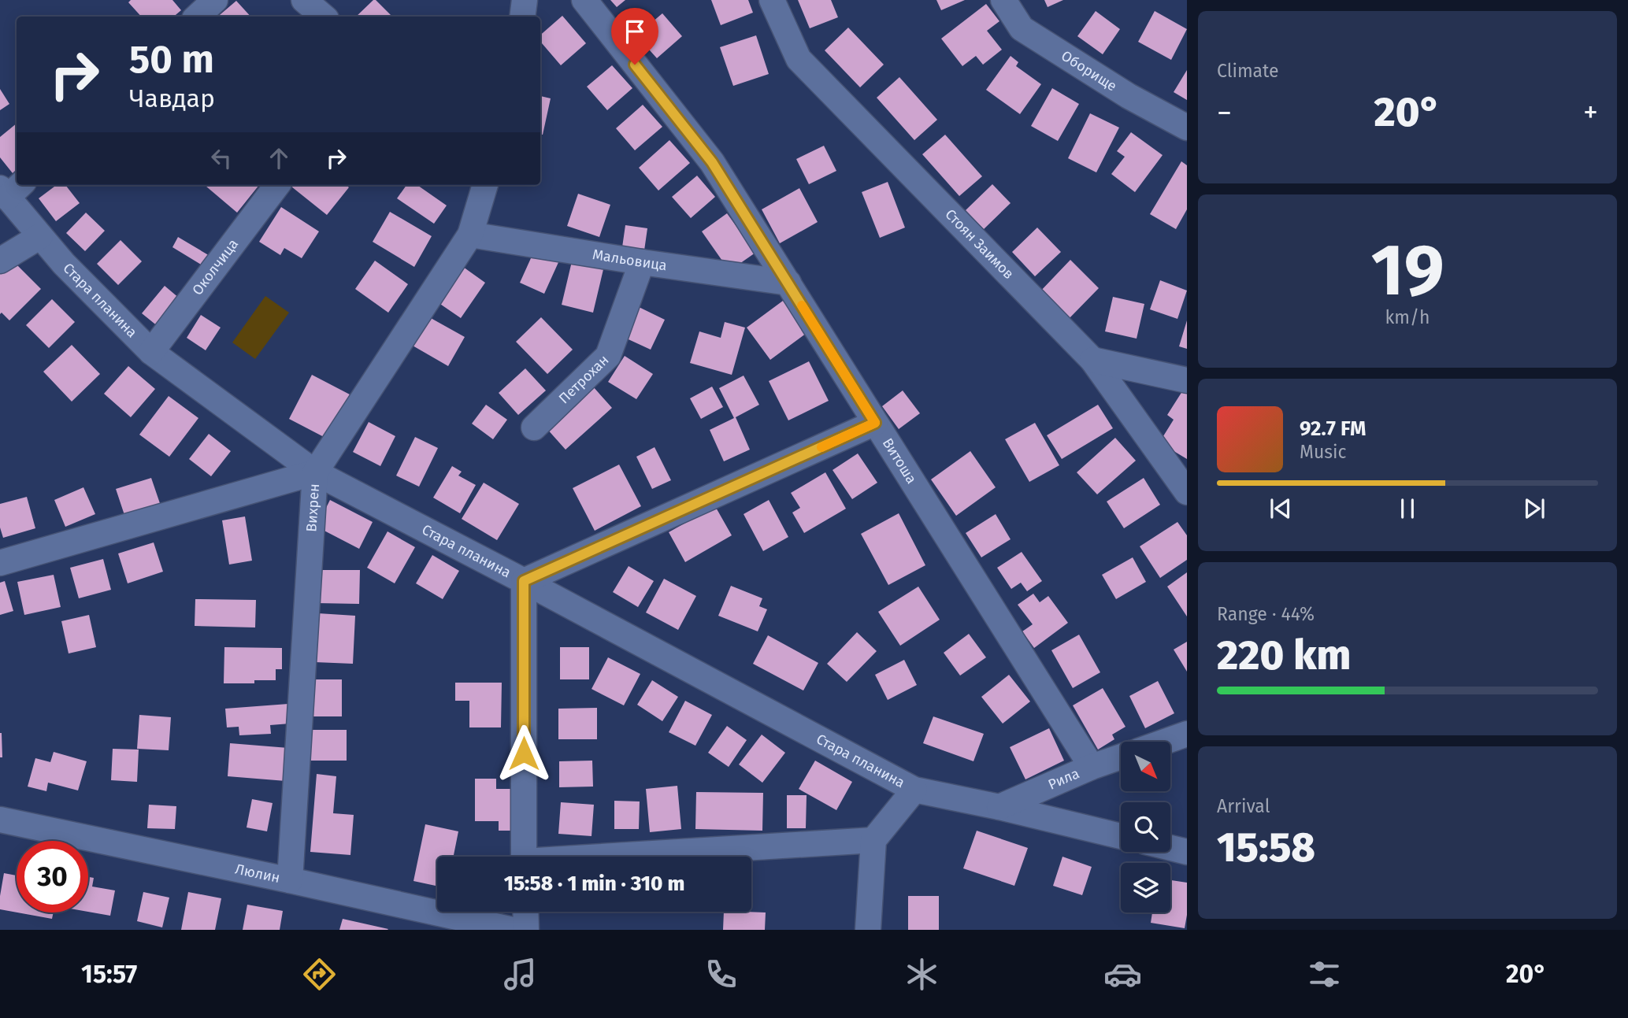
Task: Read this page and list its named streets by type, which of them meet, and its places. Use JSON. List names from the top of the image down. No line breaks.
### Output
{"streets":{"street":["Оборище","Стоян Заимов","Мальовица","Околчица","Стара планина","Петрохан","Витоша","Вихрен","Рила","Люлин"]},"crossings":[["Мальовица","Петрохан"],["Мальовица","Витоша"],["Мальовица","Вихрен"],["Околчица","Стара планина"],["Стара планина","Вихрен"],["Стара планина","Рила"],["Витоша","Рила"],["Вихрен","Люлин"]],"north":"bottom right","page":{"tile":["Climate",["19","km/h"],["Range · 44%","220 km"],["Arrival","15:58"]],"turn":["50 m","Чавдар"],"heat":["−","20°","+"],"song":["92.7 FM","Music"],"limit":"30","trip":"15:58 · 1 min · 310 m","tabs":["15:57","20°"]}}
